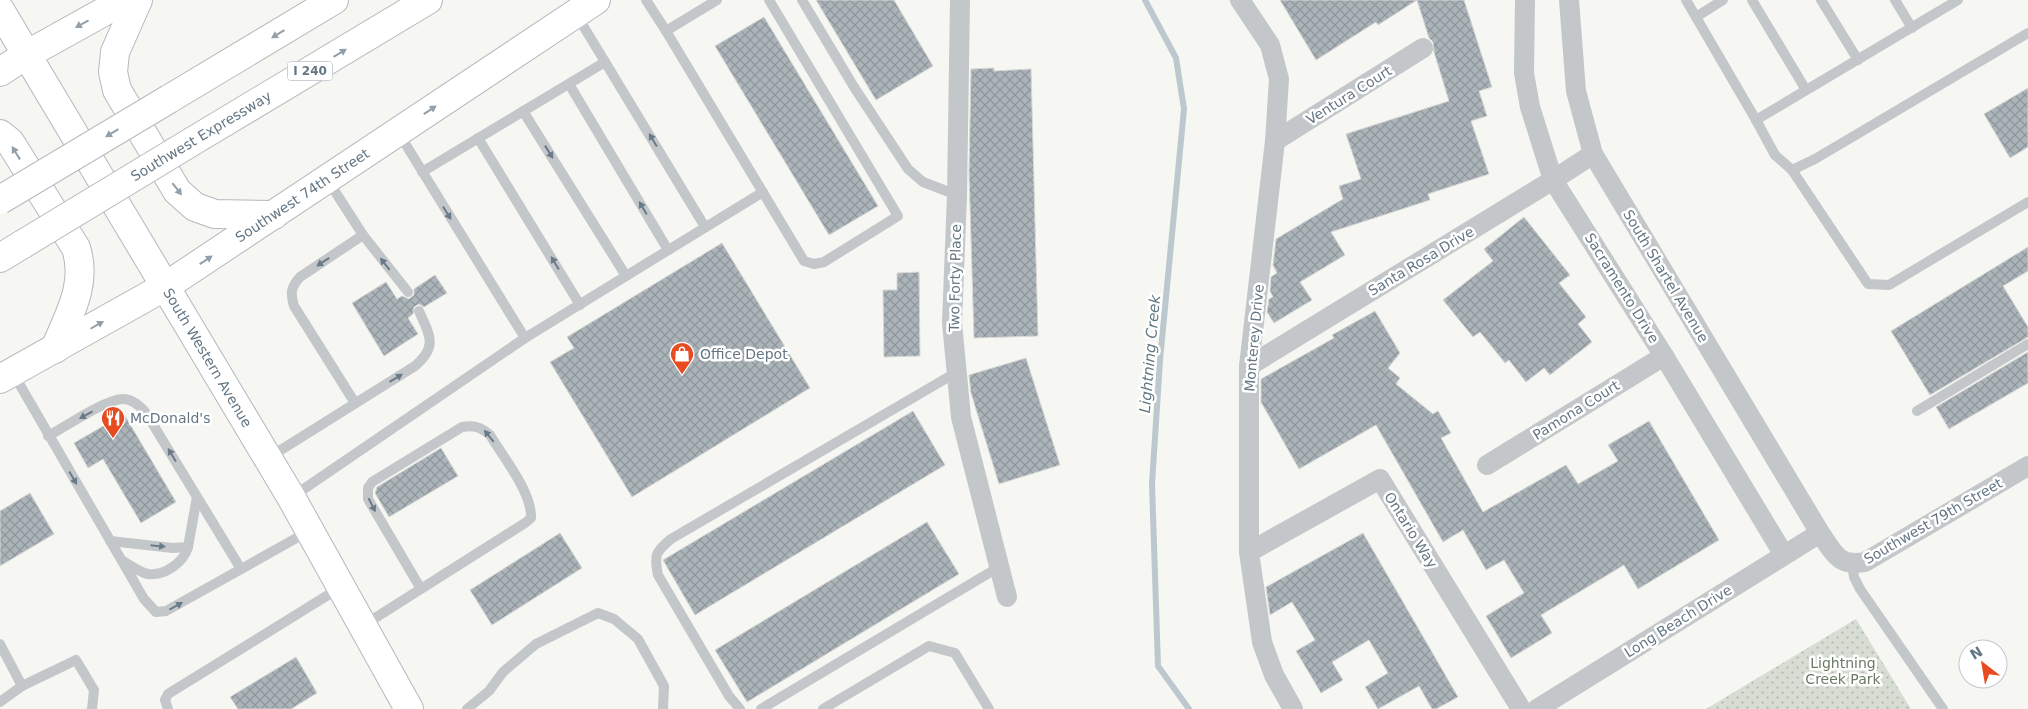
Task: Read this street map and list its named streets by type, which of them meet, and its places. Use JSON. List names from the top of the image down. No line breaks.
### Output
{"streets":{"main road":["I 240","Southwest Expressway","Southwest 74th Street","South Western Avenue"],"street":["Ventura Court","Santa Rosa Drive","South Shartel Avenue","Two Forty Place","Sacramento Drive","Monterey Drive","Pamona Court","Southwest 79th Street","Ontario Way","Long Beach Drive"]},"crossings":[["Ventura Court","Monterey Drive"],["Southwest 74th Street","South Western Avenue"],["Santa Rosa Drive","South Shartel Avenue"],["Santa Rosa Drive","Sacramento Drive"],["Santa Rosa Drive","Monterey Drive"],["South Shartel Avenue","Southwest 79th Street"],["South Shartel Avenue","Long Beach Drive"],["Sacramento Drive","Pamona Court"],["Sacramento Drive","Long Beach Drive"],["Monterey Drive","Ontario Way"],["Southwest 79th Street","Long Beach Drive"]],"water":["Lightning Creek"],"parks":["Lightning Creek Park"],"places":{"shop":["Office Depot"],"restaurant":["McDonald's"]},"north":"top left"}
